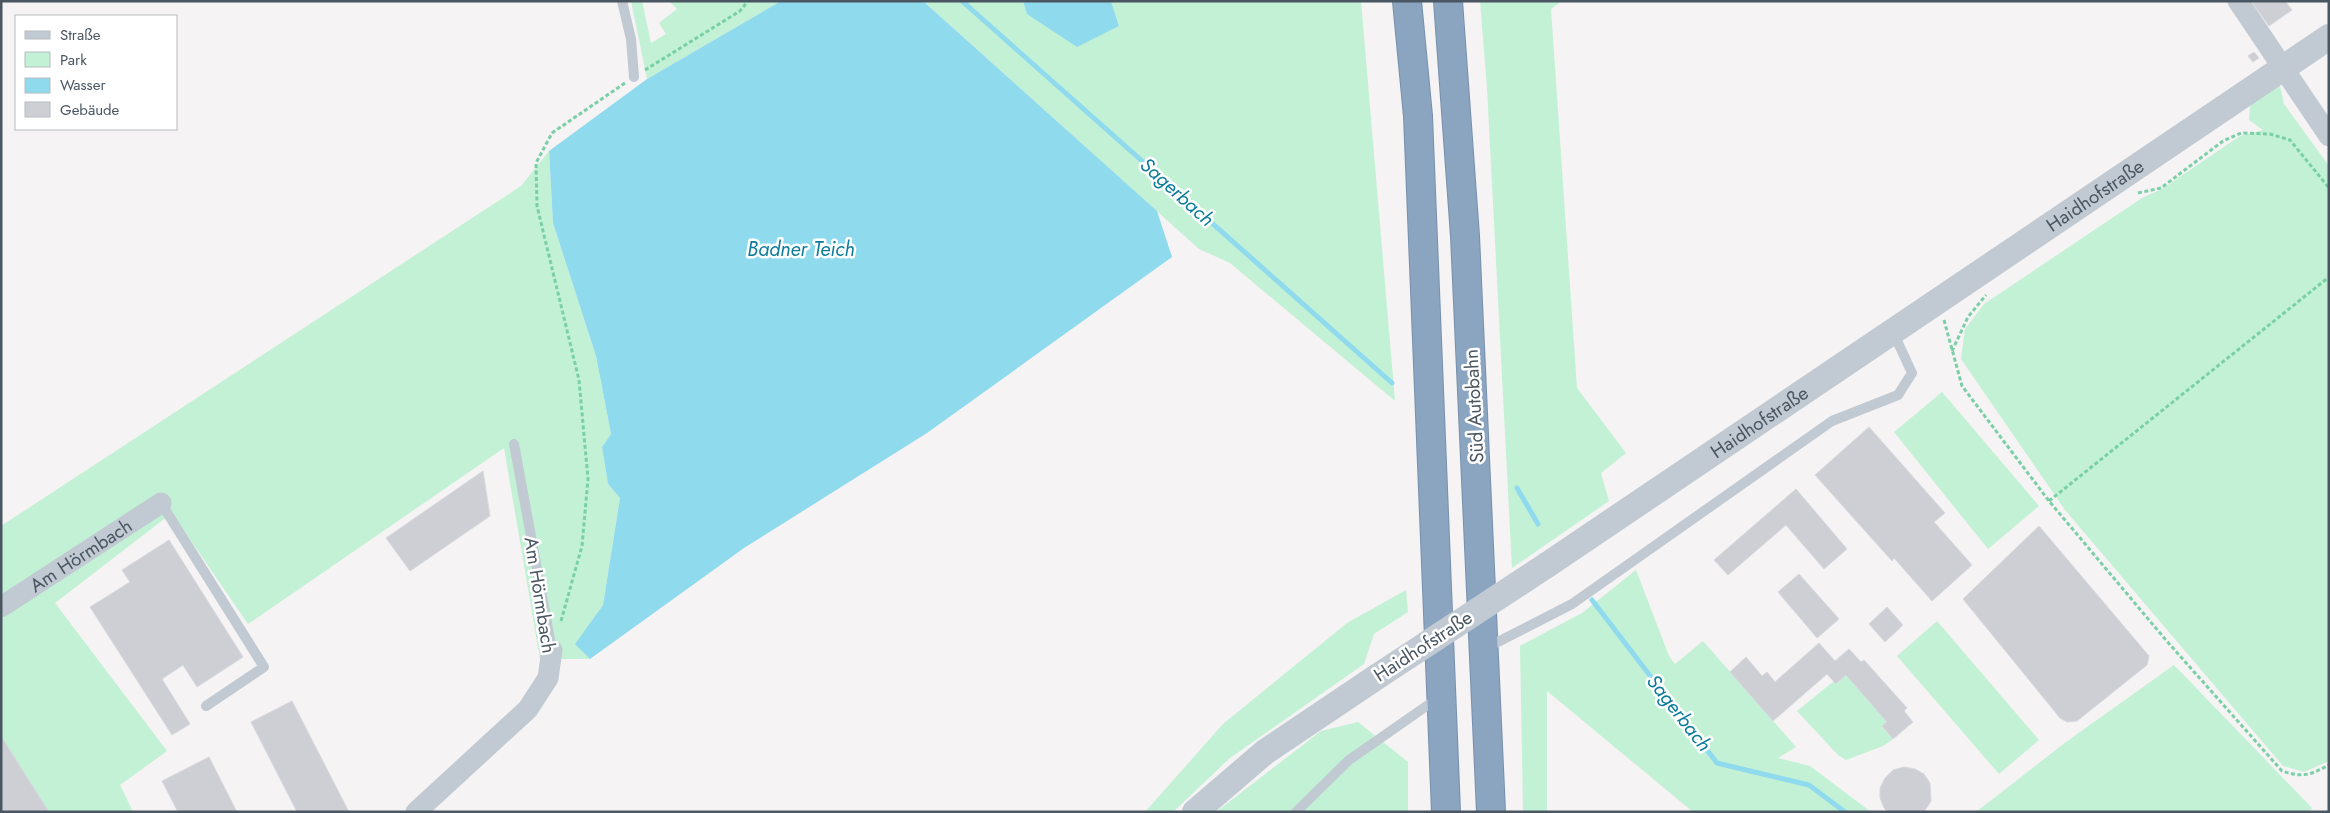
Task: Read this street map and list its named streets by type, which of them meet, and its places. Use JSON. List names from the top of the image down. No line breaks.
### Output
{"streets":{"highway":["Süd Autobahn"],"street":["Haidhofstraße","Am Hörmbach"]},"water":["Sagerbach","Badner Teich"],"legend":["Straße","Park","Wasser","Gebäude"]}
